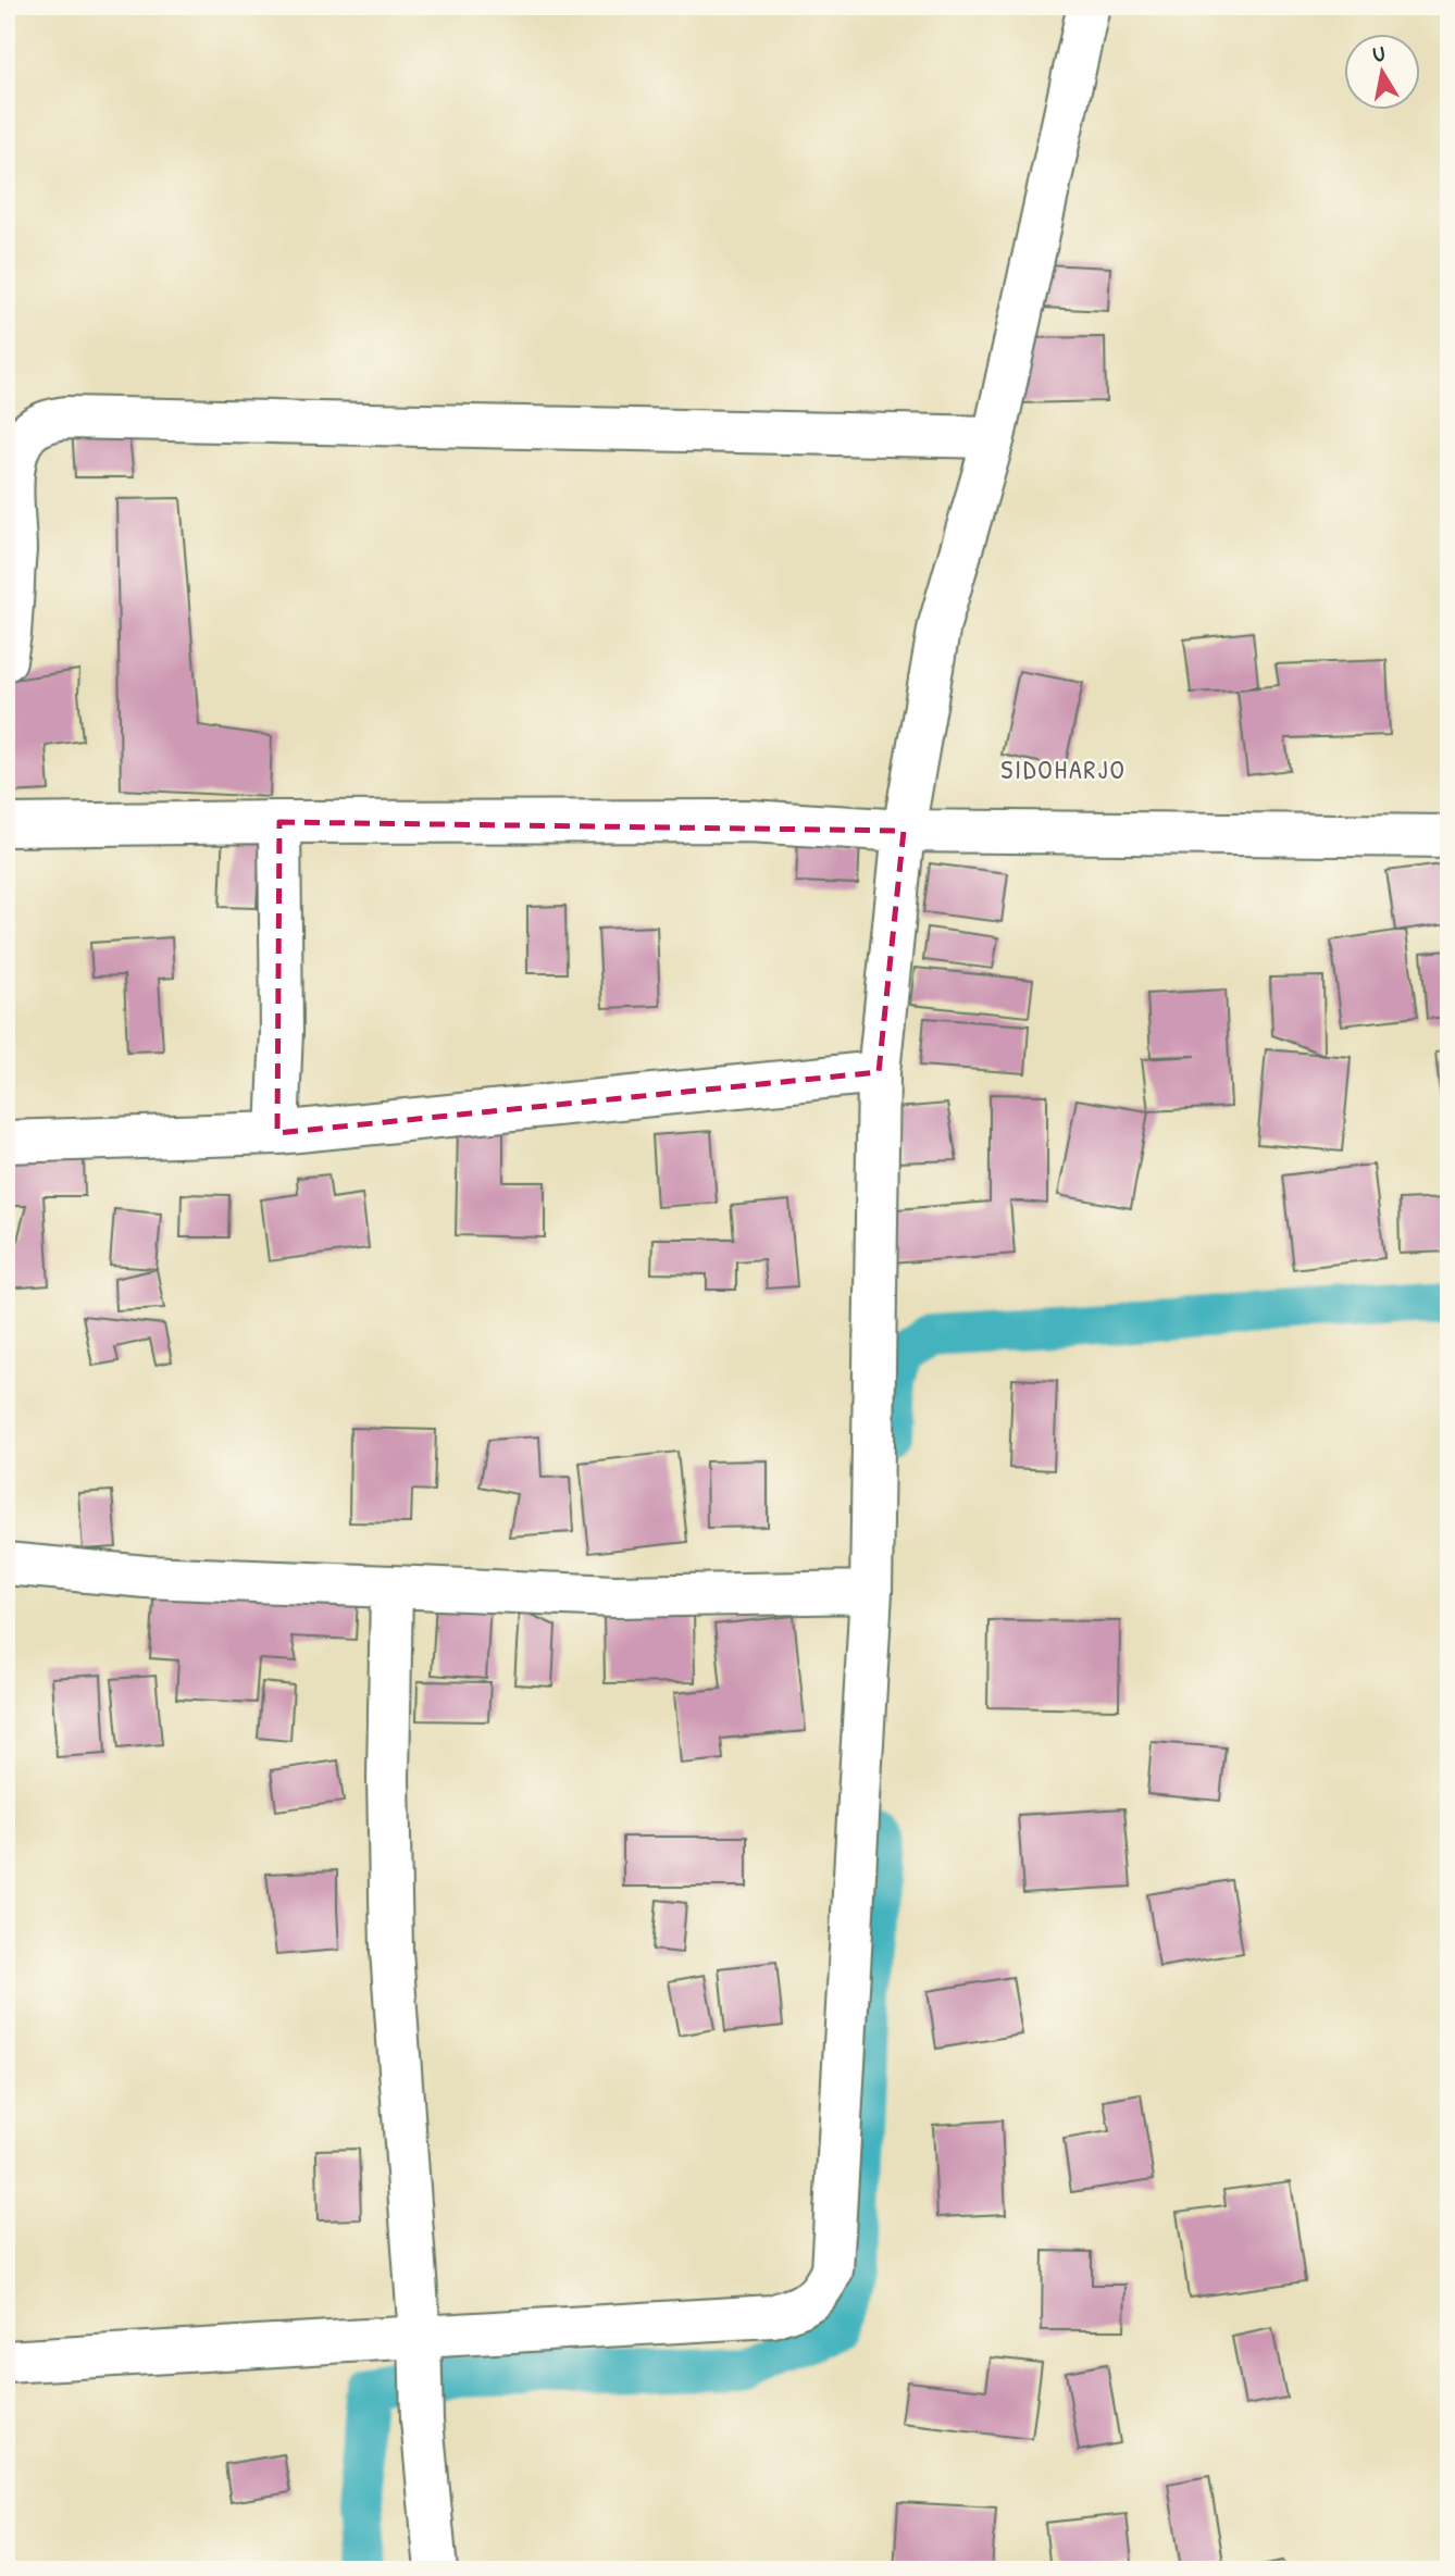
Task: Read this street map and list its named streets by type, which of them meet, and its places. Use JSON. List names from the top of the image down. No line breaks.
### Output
{"districts":["SIDOHARJO"],"north":"top"}
